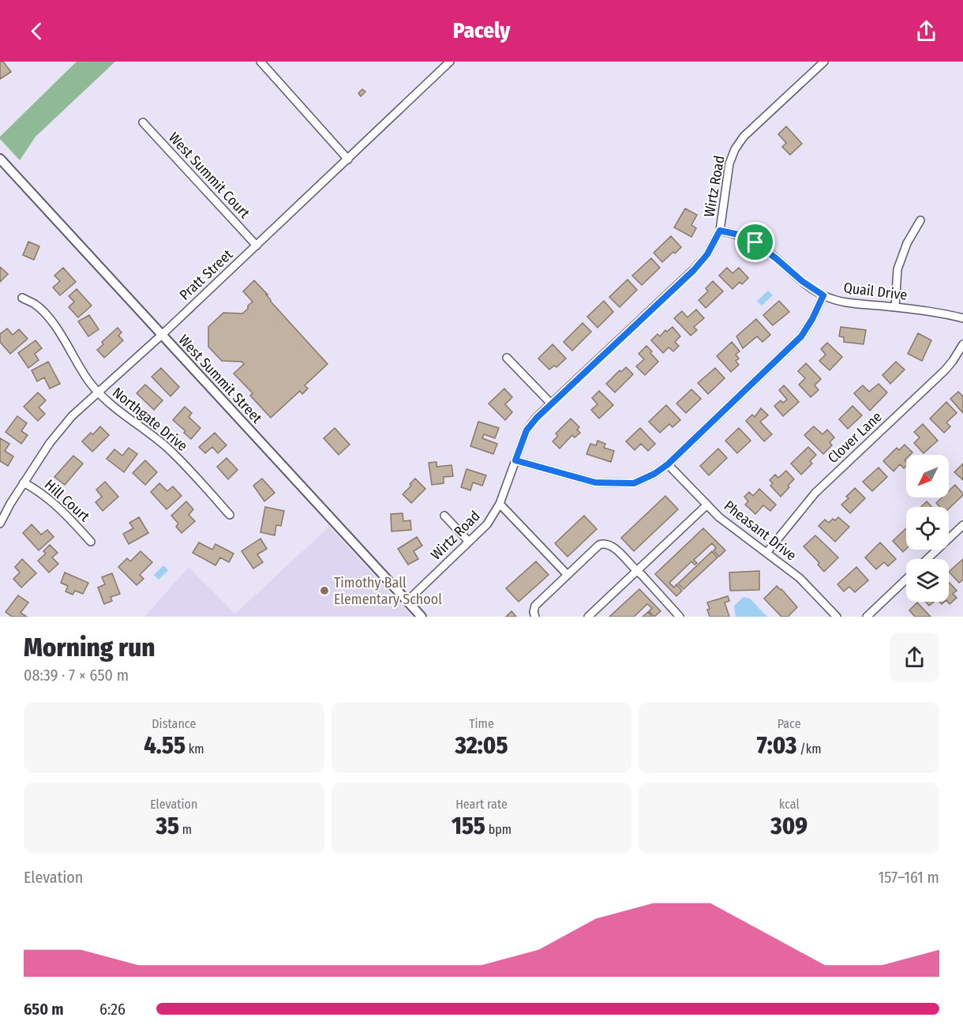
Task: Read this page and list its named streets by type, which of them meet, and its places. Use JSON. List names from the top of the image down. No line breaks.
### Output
{"streets":{"street":["West Summit Court","Wirtz Road","Pratt Street","Quail Drive","West Summit Street","Northgate Drive","Clover Lane","Hill Court","Pheasant Drive"]},"crossings":[["West Summit Court","Pratt Street"],["Wirtz Road","Quail Drive"],["Wirtz Road","West Summit Street"],["Pratt Street","West Summit Street"],["Pratt Street","Northgate Drive"],["Pratt Street","Hill Court"],["Clover Lane","Pheasant Drive"]],"places":["Timothy Ball Elementary School"],"north":"bottom left","page":{"header":"Pacely","heading":["Morning run","08:39 · 7 × 650 m"],"stats":[["Distance","4.55 km"],["Time","32:05"],["Pace","7:03 /km"],["Elevation","35 m"],["Heart rate","155 bpm"],["kcal","309"]],"chart":["Elevation","157–161 m"],"list":[{"name":"650 m","note":"6:26"}]}}
